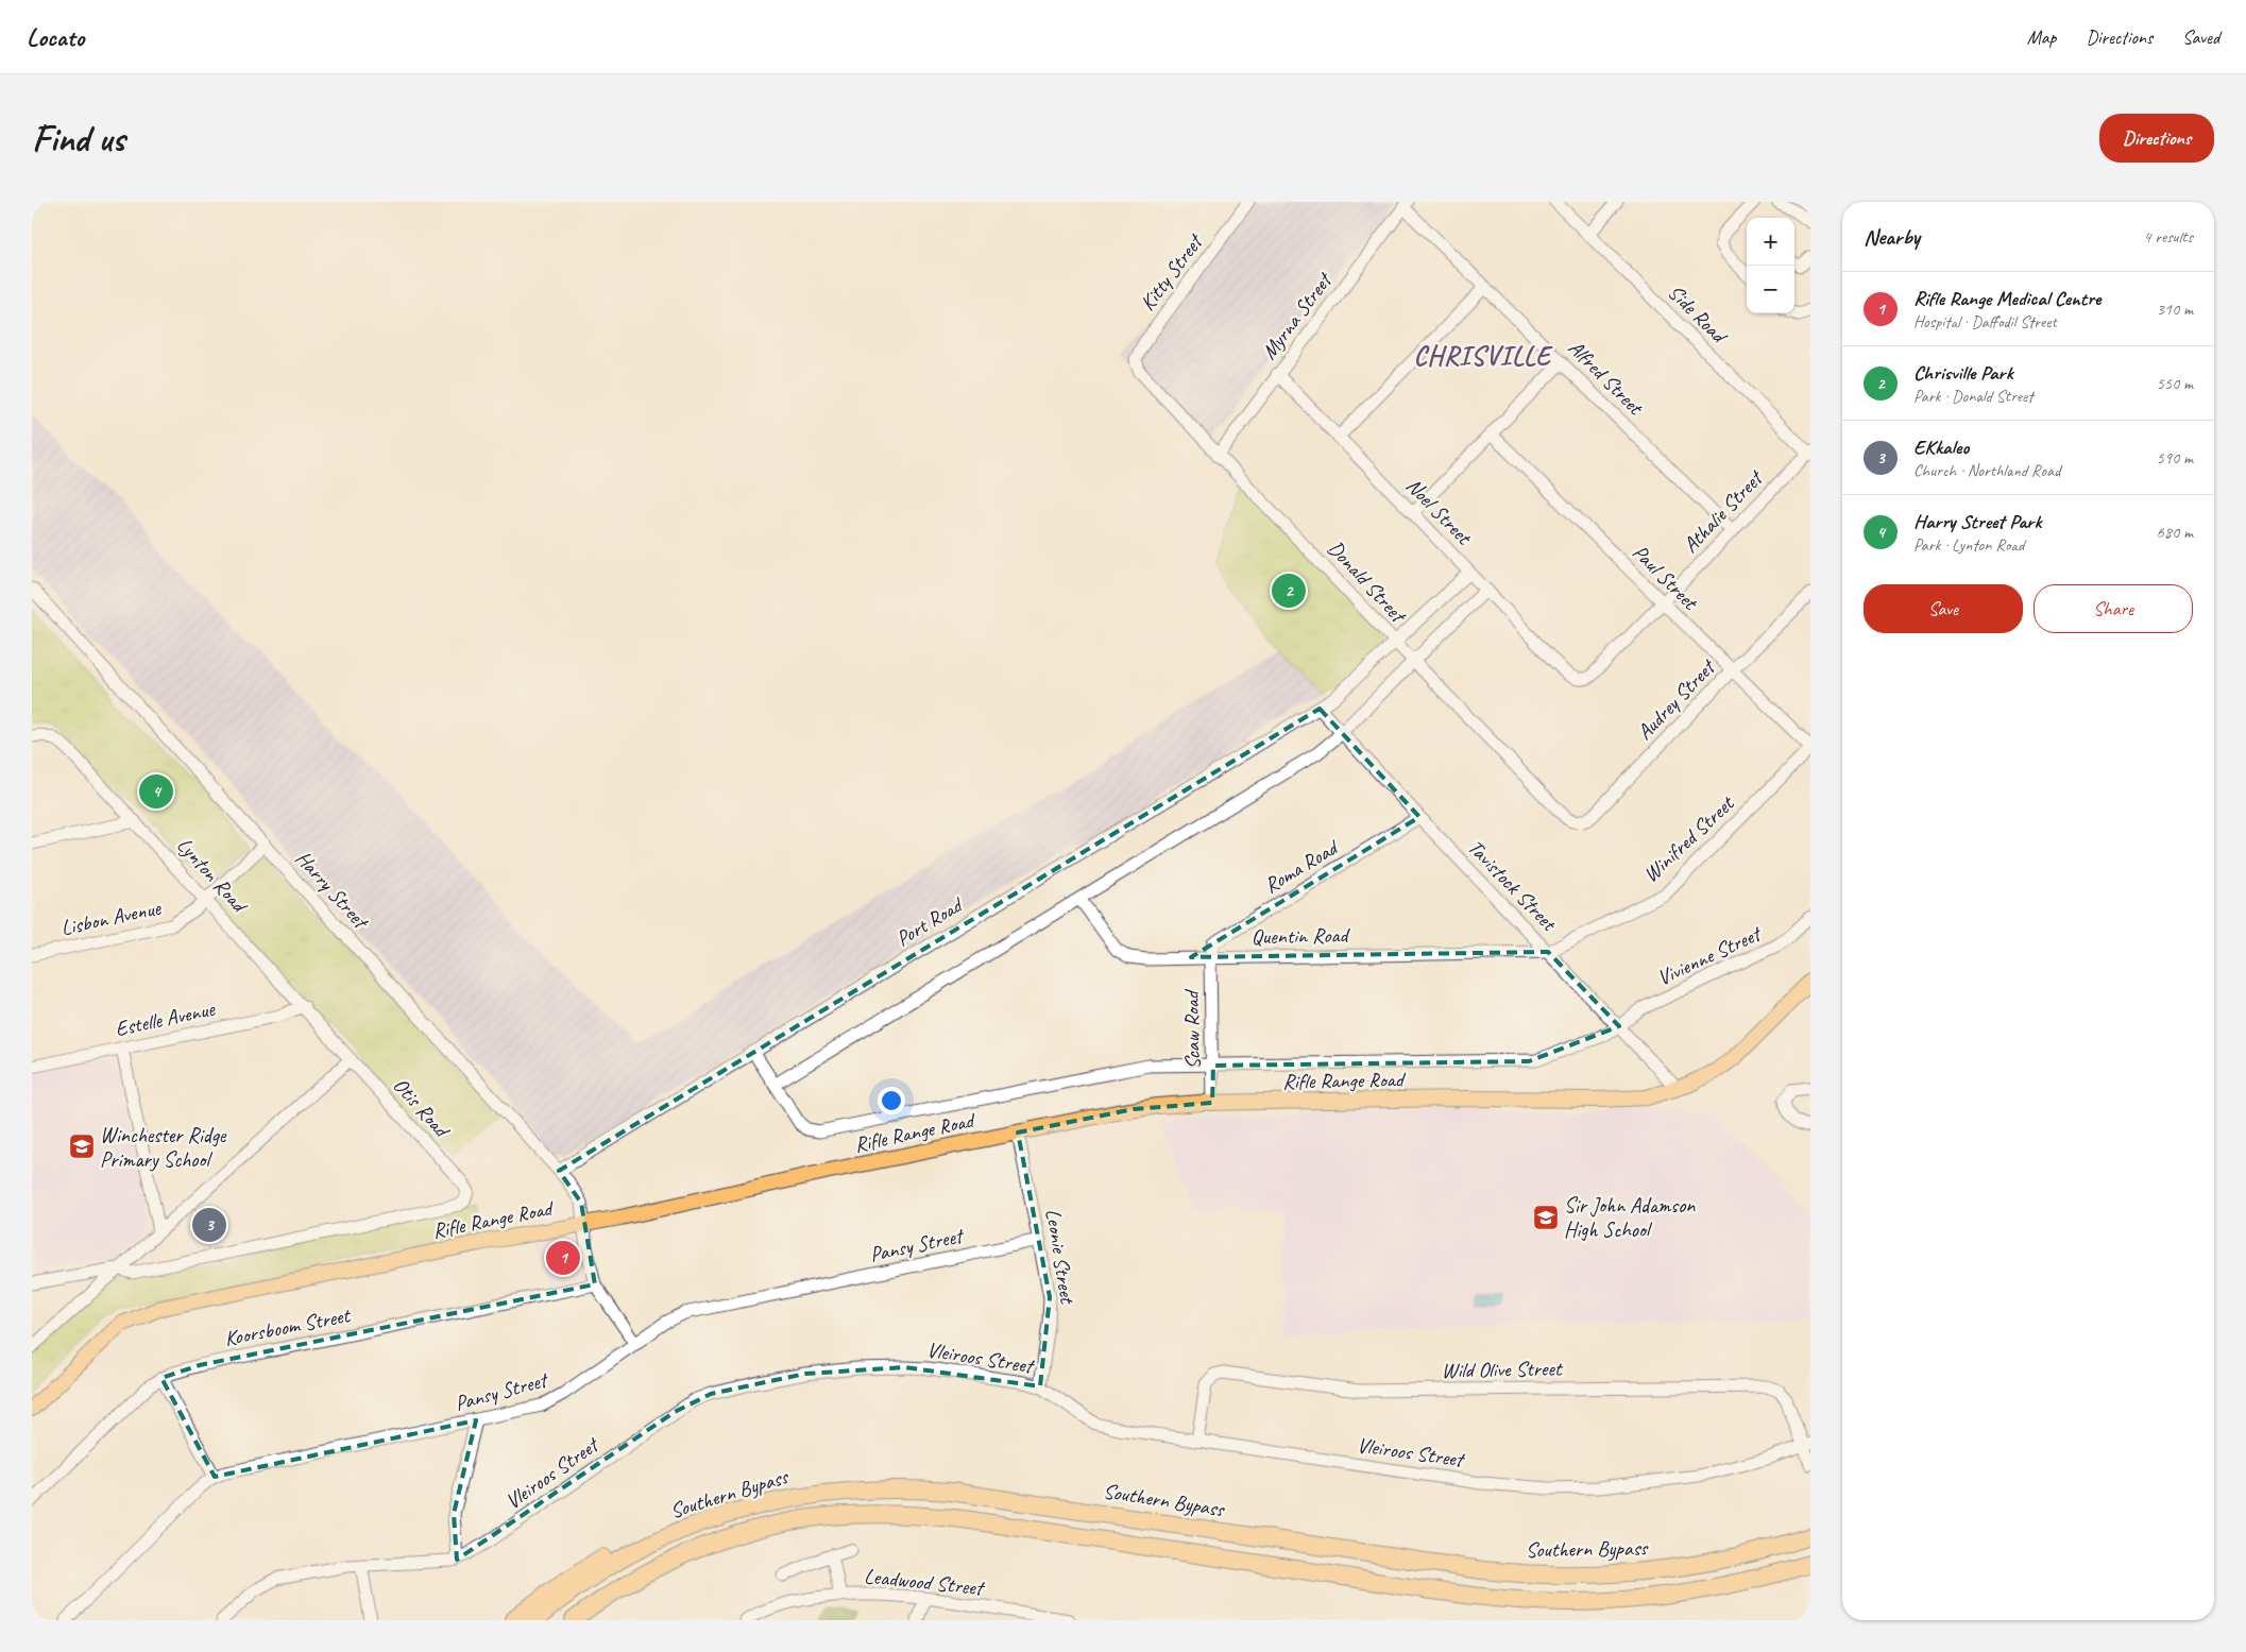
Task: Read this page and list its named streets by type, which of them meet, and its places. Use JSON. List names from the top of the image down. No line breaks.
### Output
{"streets":{"highway":["Southern Bypass"],"main road":["Rifle Range Road"],"street":["Kitty Street","Side Road","Myrna Street","Alfred Street","Noel Street","Athalie Street","Paul Street","Donald Street","Audrey Street","Winifred Street","Roma Road","Lynton Road","Tavistock Street","Harry Street","Lisbon Avenue","Port Road","Quentin Road","Vivienne Street","Estelle Avenue","Scaw Road","Otis Road","Pansy Street","Leonie Street","Koorsboom Street","Vleiroos Street","Wild Olive Street","Leadwood Street"]},"crossings":[["Kitty Street","Donald Street"],["Side Road","Athalie Street"],["Myrna Street","Alfred Street"],["Myrna Street","Noel Street"],["Myrna Street","Donald Street"],["Alfred Street","Athalie Street"],["Noel Street","Athalie Street"],["Noel Street","Port Road"],["Athalie Street","Paul Street"],["Paul Street","Audrey Street"],["Paul Street","Winifred Street"],["Donald Street","Audrey Street"],["Donald Street","Port Road"],["Winifred Street","Tavistock Street"],["Winifred Street","Quentin Road"],["Roma Road","Tavistock Street"],["Roma Road","Quentin Road"],["Roma Road","Scaw Road"],["Lynton Road","Lisbon Avenue"],["Lynton Road","Estelle Avenue"],["Lynton Road","Otis Road"],["Tavistock Street","Port Road"],["Tavistock Street","Quentin Road"],["Tavistock Street","Vivienne Street"],["Tavistock Street","Rifle Range Road"],["Harry Street","Lisbon Avenue"],["Harry Street","Port Road"],["Harry Street","Rifle Range Road"],["Harry Street","Koorsboom Street"],["Port Road","Rifle Range Road"],["Quentin Road","Scaw Road"],["Vivienne Street","Rifle Range Road"],["Scaw Road","Rifle Range Road"],["Rifle Range Road","Otis Road"],["Rifle Range Road","Leonie Street"],["Pansy Street","Leonie Street"],["Leonie Street","Vleiroos Street"],["Vleiroos Street","Wild Olive Street"]],"districts":["CHRISVILLE"],"places":{"school or university":["Winchester Ridge Primary School","Sir John Adamson High School"]},"page":{"header":"Locato","nav":["Map","Directions","Saved"],"buttons":["Directions",["Save","Share"]],"title":"Find us","heading":["Nearby","4 results"],"map_buttons":["+","−"],"list":[{"mark":"1","name":"Rifle Range Medical Centre","note":"Hospital · Daffodil Street","value":"310 m"},{"mark":"2","name":"Chrisville Park","note":"Park · Donald Street","value":"550 m"},{"mark":"3","name":"EKkaleo","note":"Church · Northland Road","value":"590 m"},{"mark":"4","name":"Harry Street Park","note":"Park · Lynton Road","value":"680 m"}],"pins":["2","4","3","1"]}}
